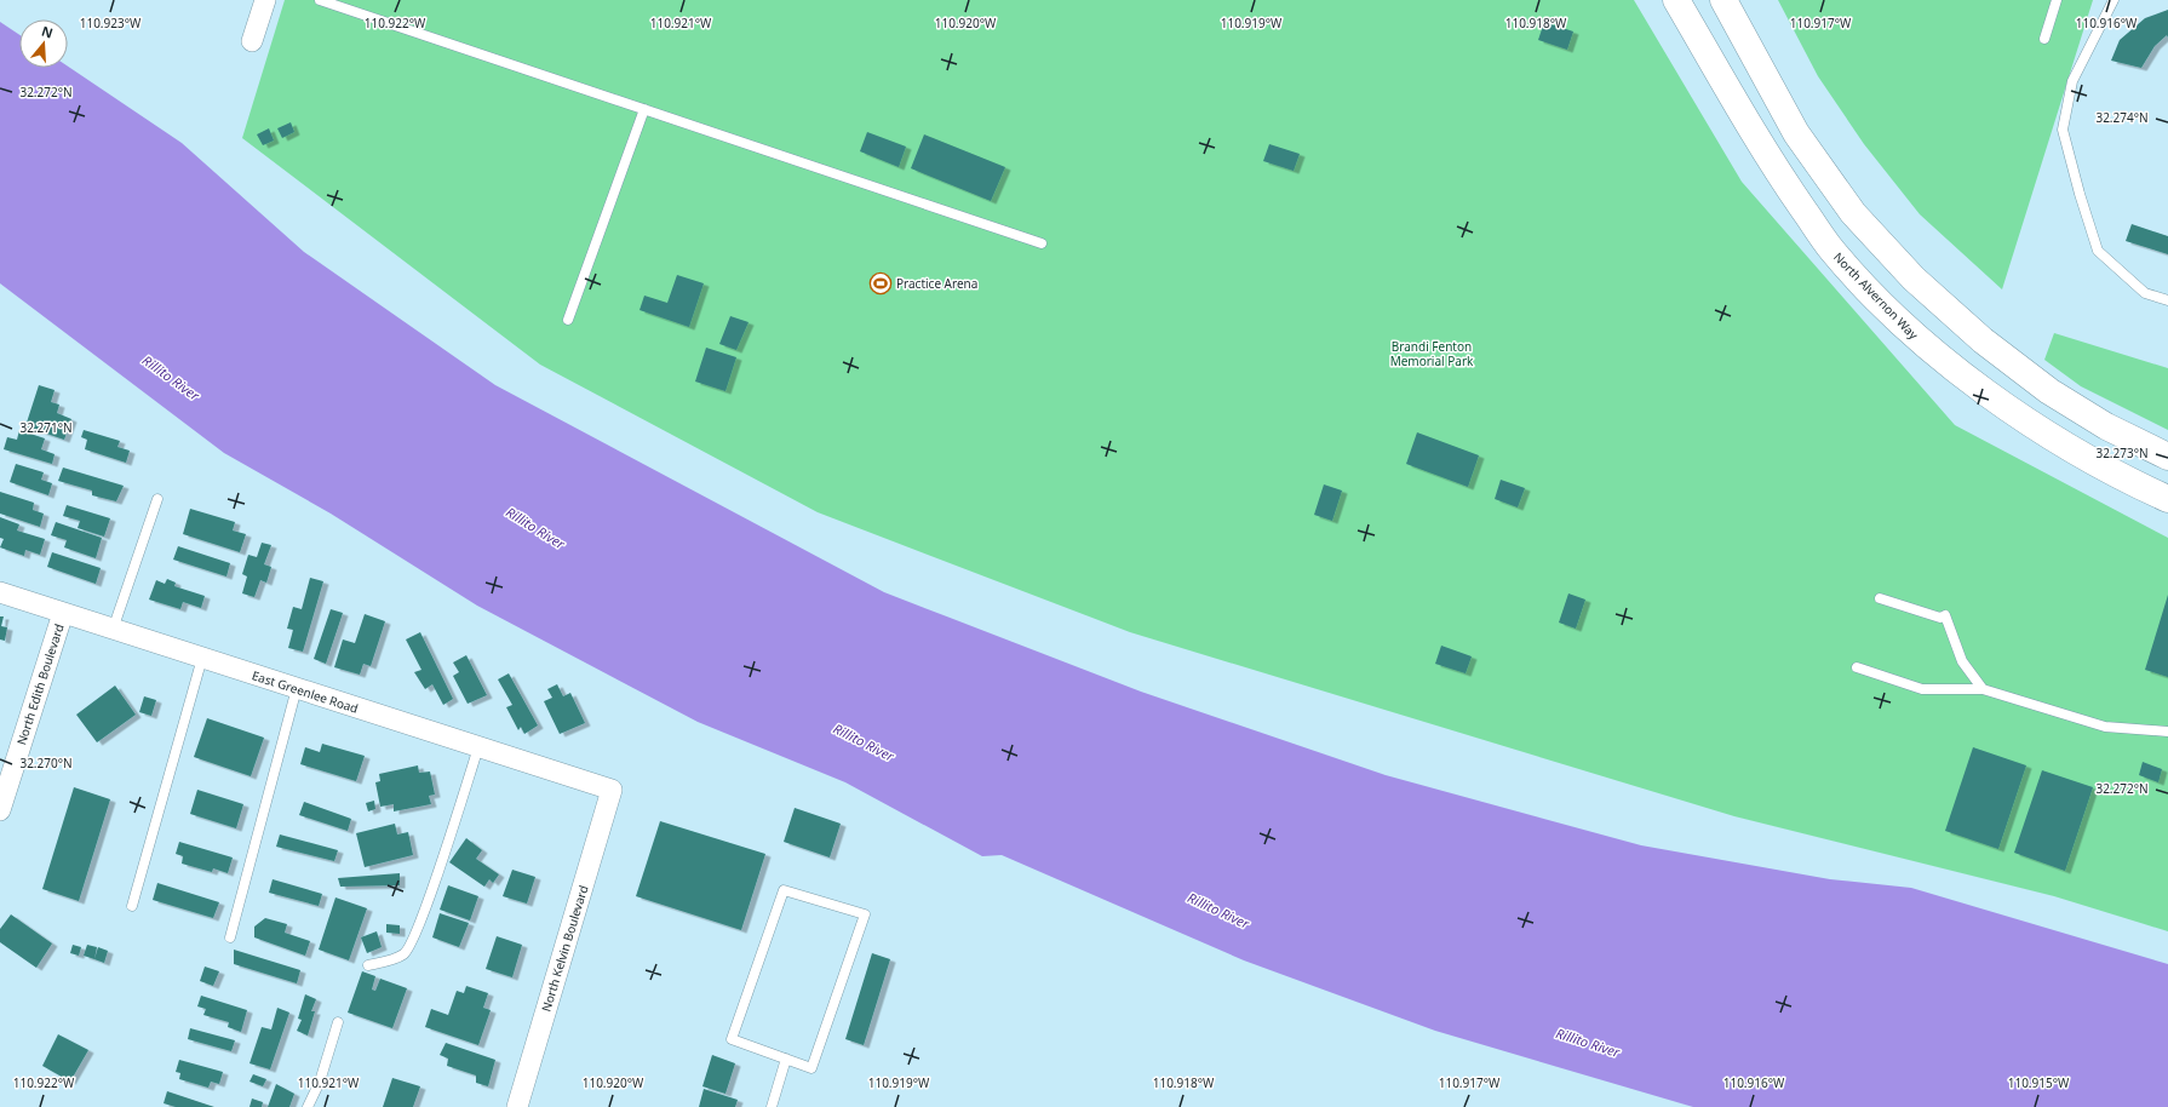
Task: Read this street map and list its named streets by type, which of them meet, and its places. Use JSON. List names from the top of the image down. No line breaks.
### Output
{"streets":{"main road":["North Alvernon Way"],"street":["North Edith Boulevard","East Greenlee Road","North Kelvin Boulevard"]},"crossings":[["North Edith Boulevard","East Greenlee Road"],["East Greenlee Road","North Kelvin Boulevard"]],"water":["Rillito River"],"parks":["Brandi Fenton Memorial Park"],"places":{"sports":["Practice Arena"]},"north":"top","coordinates":["110.923°W","110.922°W","110.921°W","110.920°W","110.919°W","110.918°W","110.917°W","110.916°W","32.272°N","32.274°N","32.271°N","32.273°N","32.270°N","110.915°W"]}
